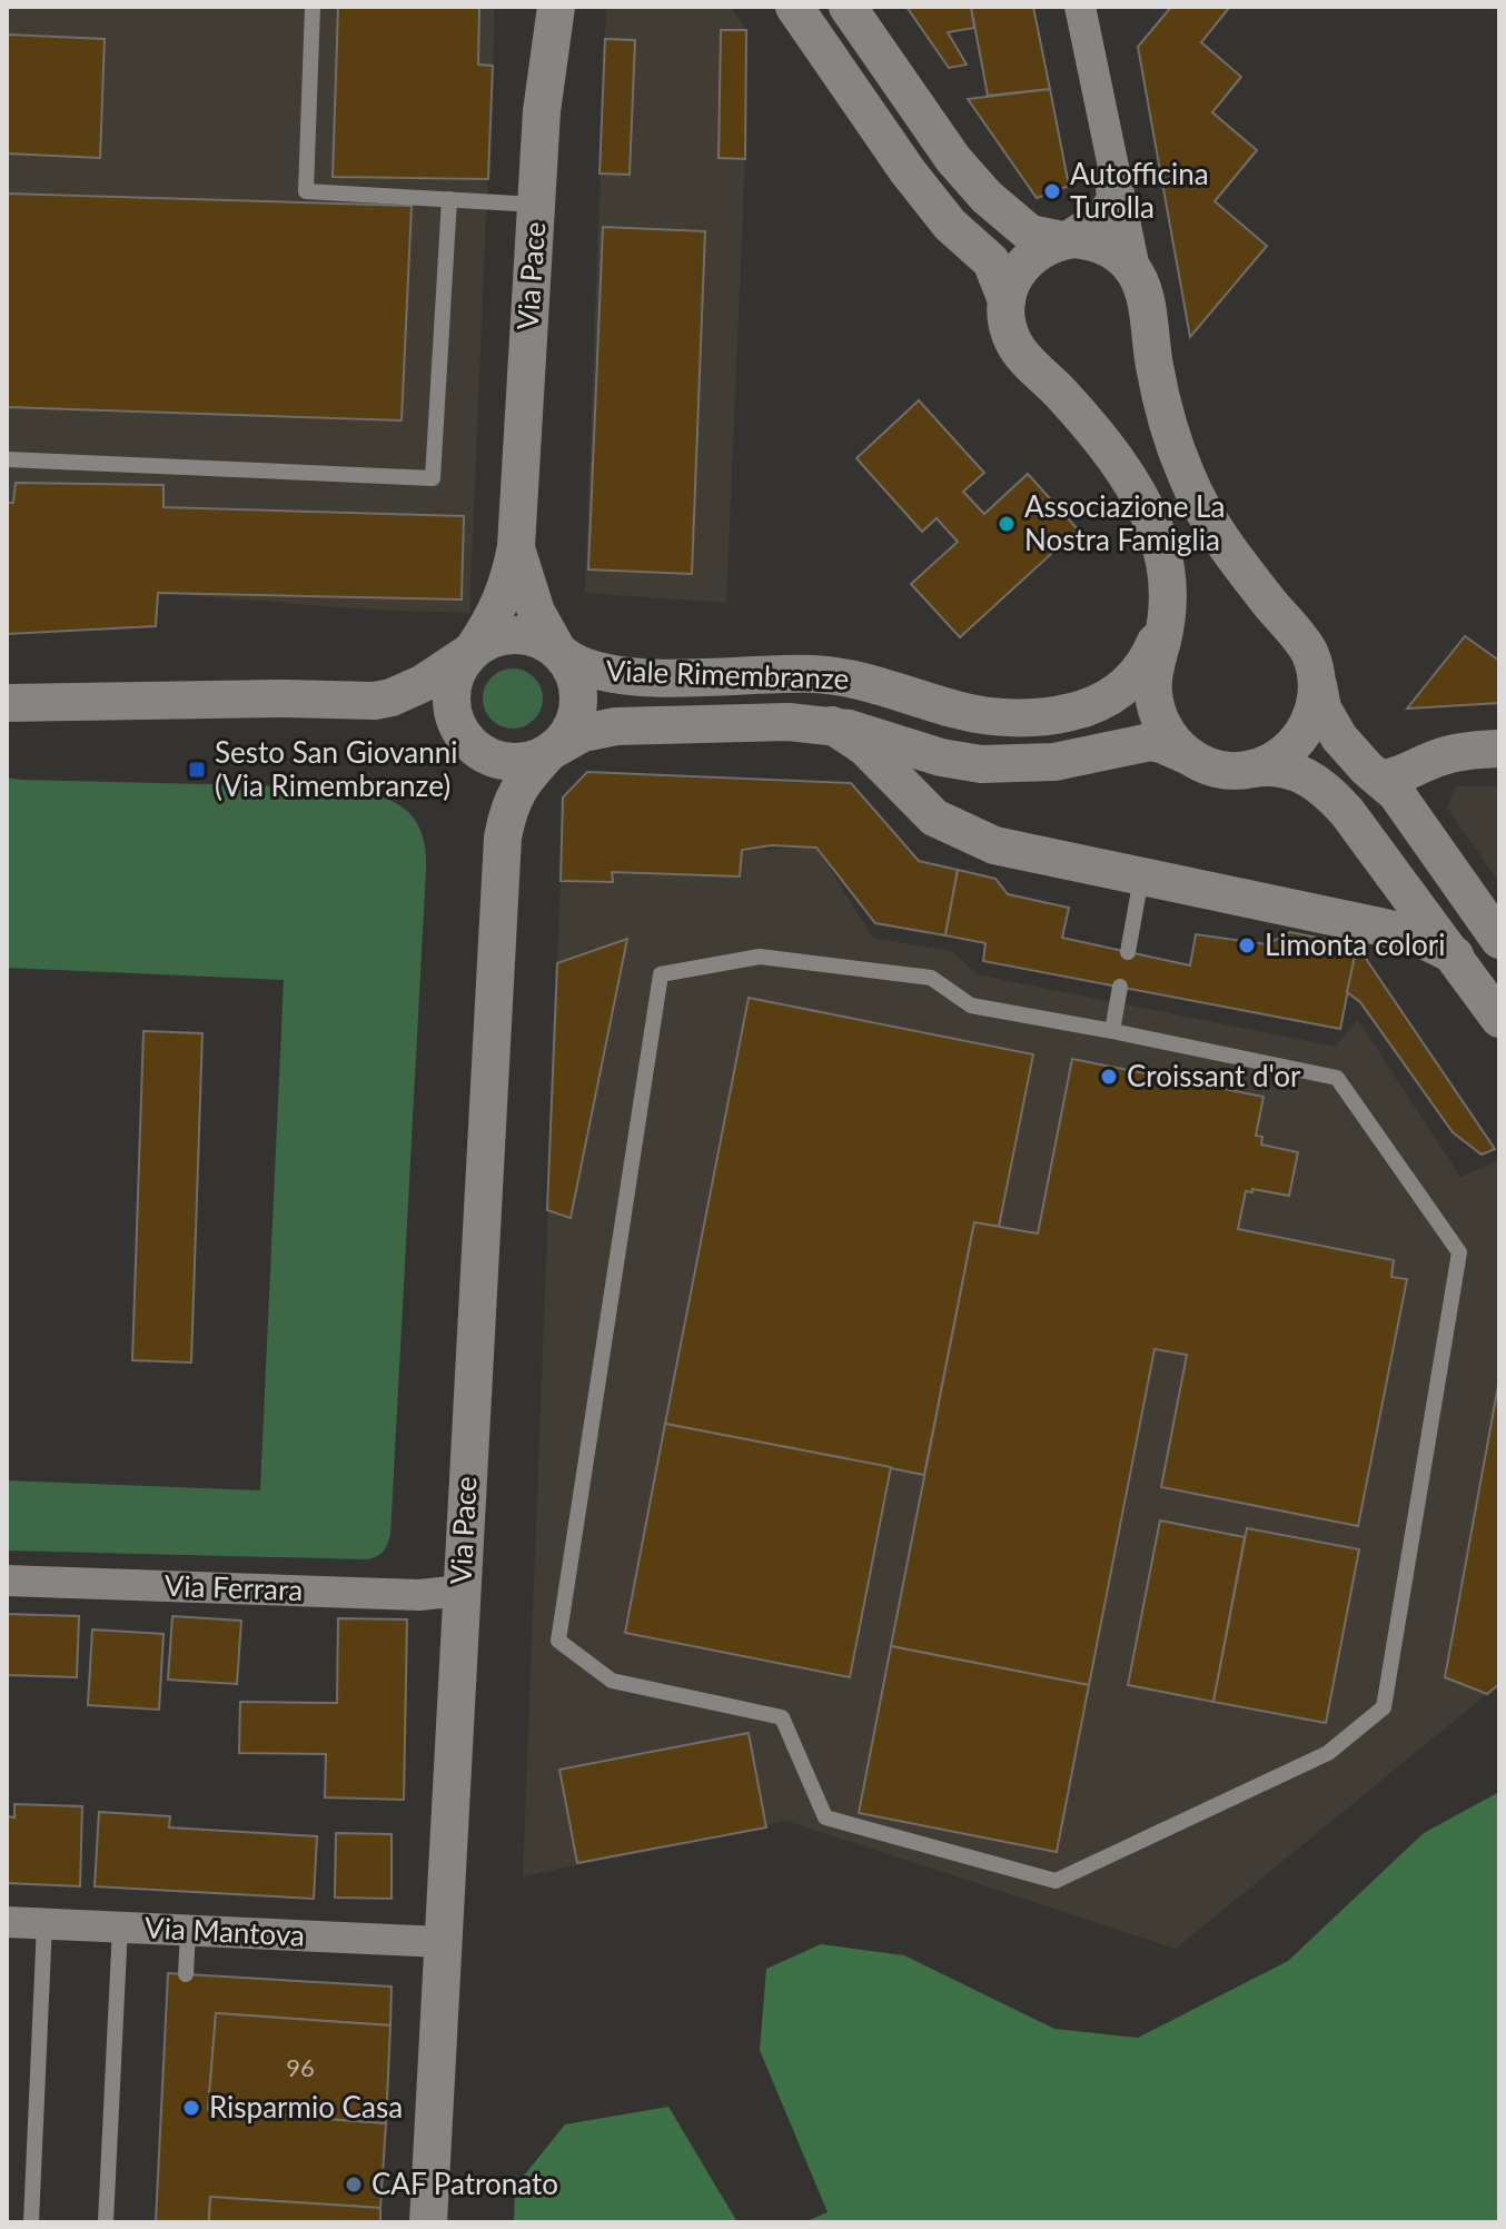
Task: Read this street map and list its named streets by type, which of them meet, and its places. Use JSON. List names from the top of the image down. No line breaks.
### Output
{"streets":{"street":["Via Pace","Viale Rimembranze","Via Ferrara","Via Mantova"]},"crossings":[["Via Pace","Viale Rimembranze"],["Via Pace","Via Ferrara"],["Via Pace","Via Mantova"]],"places":{"other":["Autofficina Turolla","Associazione La Nostra Famiglia","Limonta colori","Croissant d'or","Risparmio Casa","CAF Patronato"],"transit":["Sesto San Giovanni (Via Rimembranze)"]},"house_numbers":["96"]}
